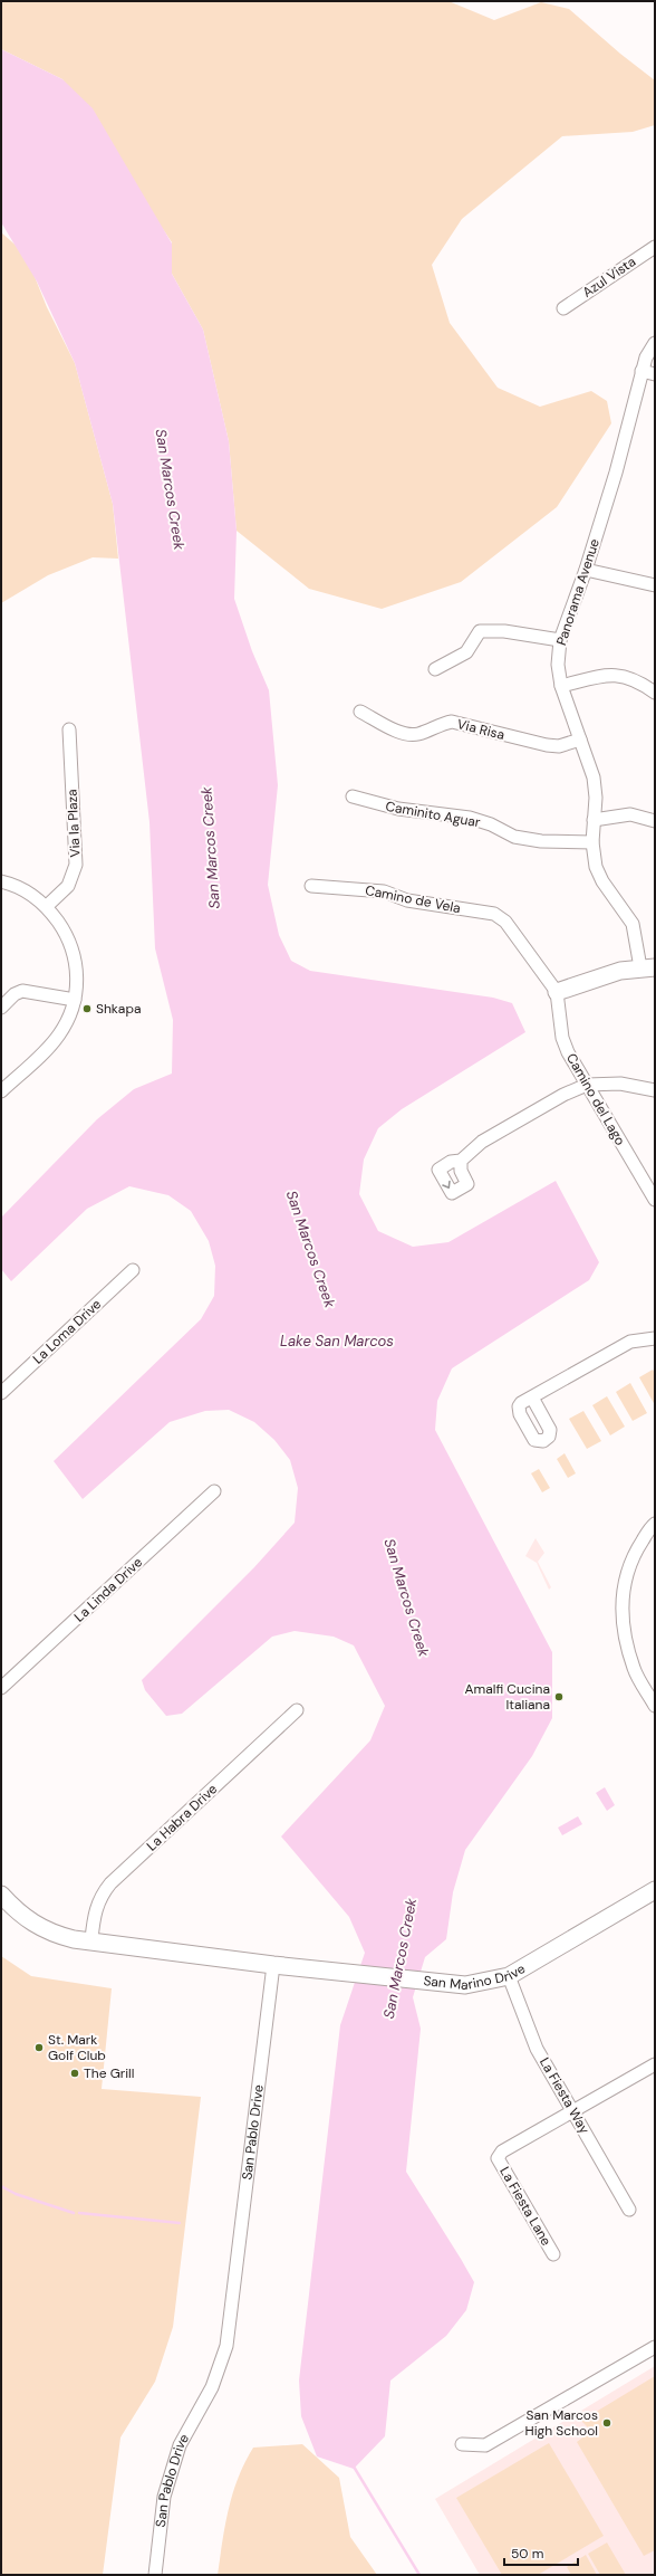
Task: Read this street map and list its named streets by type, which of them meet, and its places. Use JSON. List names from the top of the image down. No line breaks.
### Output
{"streets":{"street":["Azul Vista","Panorama Avenue","Via Risa","Caminito Aguar","Via la Plaza","Camino de Vela","Camino del Lago","La Loma Drive","La Linda Drive","La Habra Drive","San Marino Drive","La Fiesta Way","San Pablo Drive","La Fiesta Lane"]},"crossings":[["Panorama Avenue","Via Risa"],["Panorama Avenue","Caminito Aguar"],["Camino de Vela","Camino del Lago"],["San Marino Drive","La Fiesta Way"],["San Marino Drive","San Pablo Drive"],["La Fiesta Way","La Fiesta Lane"]],"water":["San Marcos Creek","Lake San Marcos"],"places":["Shkapa","Amalfi Cucina Italiana","St. Mark Golf Club","The Grill","San Marcos High School"],"scale_bar":"50 m"}
